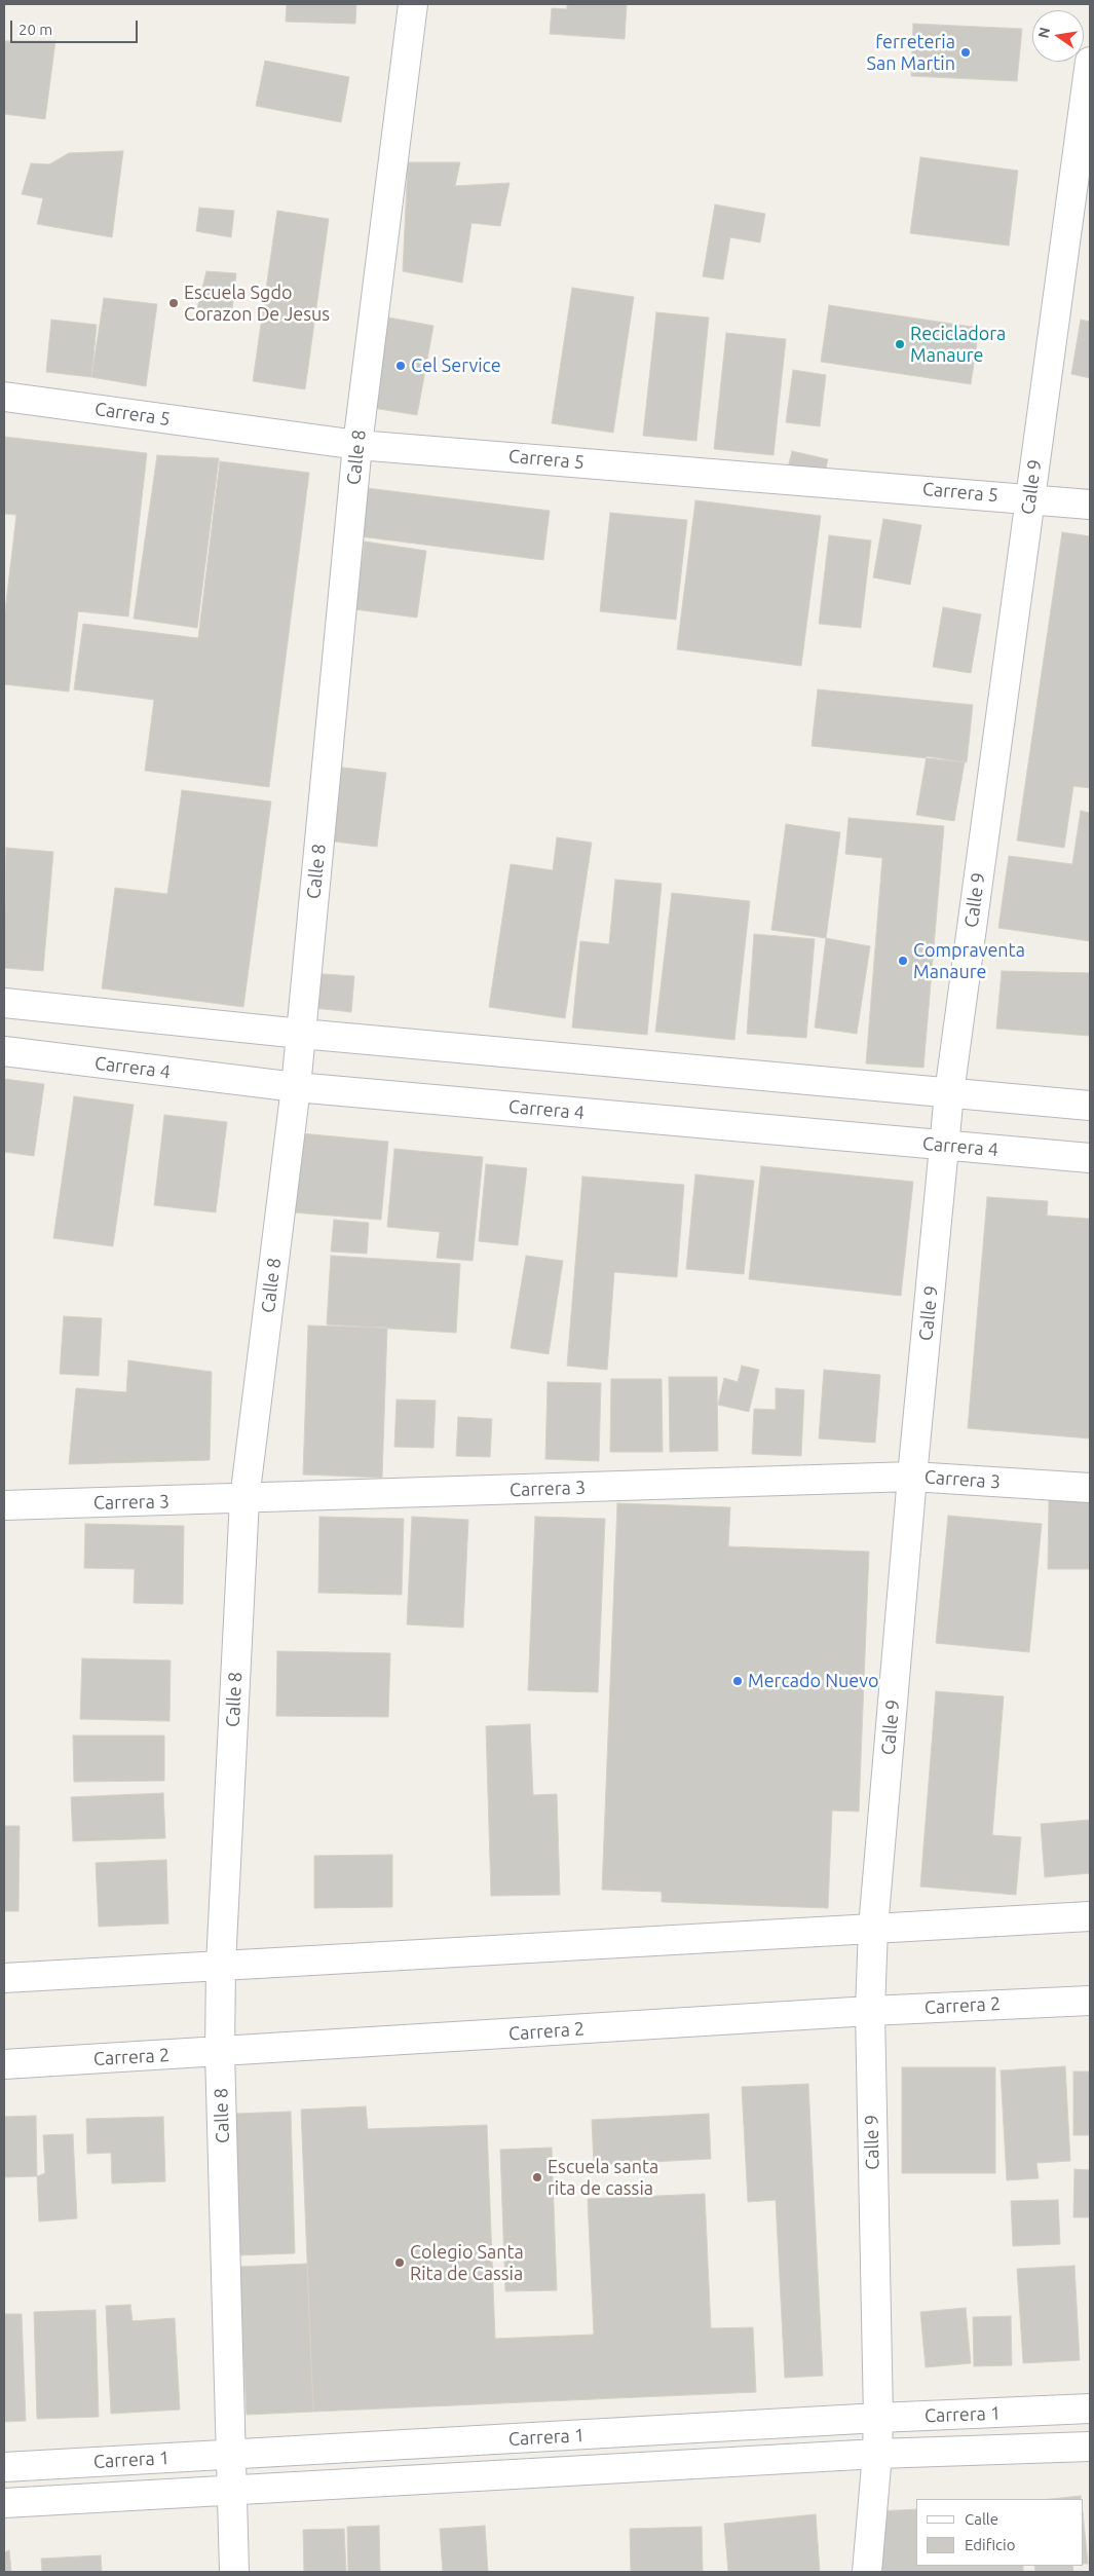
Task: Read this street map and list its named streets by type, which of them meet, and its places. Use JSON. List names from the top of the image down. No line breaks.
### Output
{"streets":{"street":["Carrera 5","Calle 8","Calle 9","Carrera 4","Carrera 3","Carrera 2","Carrera 1"]},"crossings":[["Carrera 5","Calle 8"],["Carrera 5","Calle 9"],["Calle 8","Carrera 4"],["Calle 8","Carrera 3"],["Calle 8","Carrera 2"],["Calle 8","Carrera 1"],["Calle 9","Carrera 4"],["Calle 9","Carrera 3"],["Calle 9","Carrera 2"],["Calle 9","Carrera 1"]],"places":["ferreteria San Martin","Escuela Sgdo Corazon De Jesus","Recicladora Manaure","Cel Service","Compraventa Manaure","Mercado Nuevo","Escuela santa rita de cassia","Colegio Santa Rita de Cassia"],"legend":["Calle","Edificio"],"scale_bar":"20 m","north":"left"}
